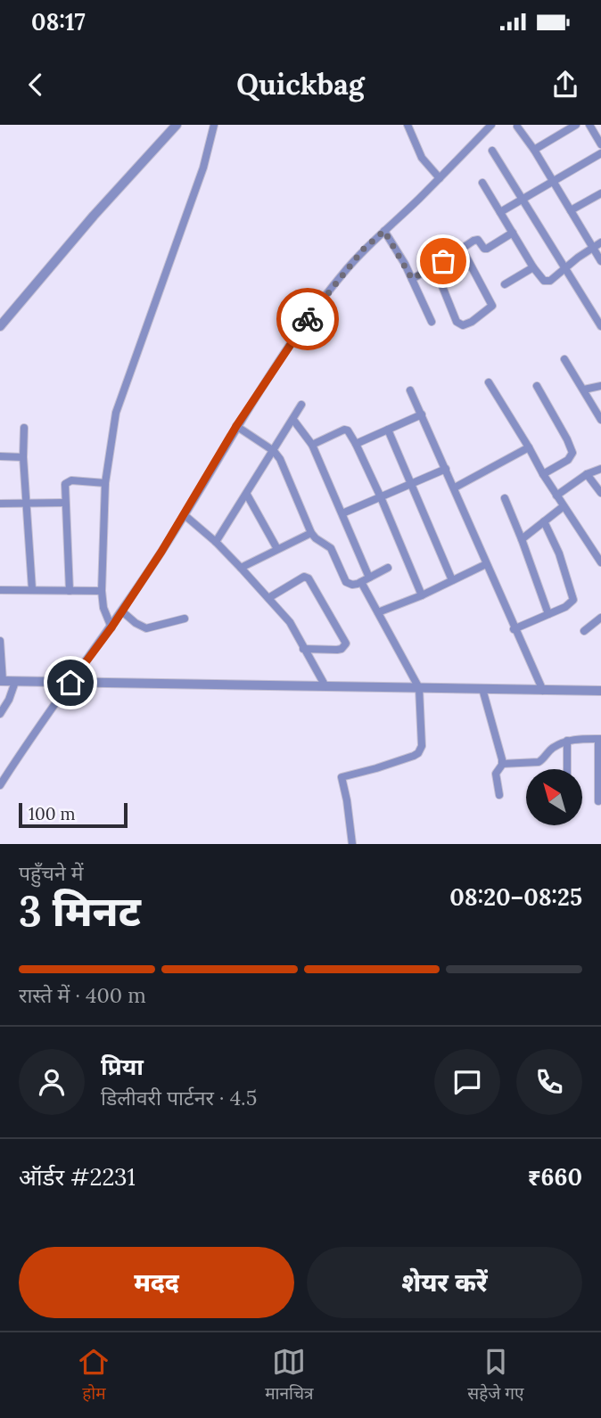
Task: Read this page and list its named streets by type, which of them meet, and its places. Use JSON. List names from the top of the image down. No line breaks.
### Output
{"scale_bar":"100 m","north":"top left","page":{"status":"08:17","header":"Quickbag","scale":"100 m","heading":["3 मिनट","पहुँचने में","08:20–08:25"],"panel":["प्रिया","डिलीवरी पार्टनर · 4.5","ऑर्डर #2231","₹660"],"bar":"रास्ते में · 400 m","buttons":["मदद","शेयर करें"],"tabs":["होम","मानचित्र","सहेजे गए"]}}
